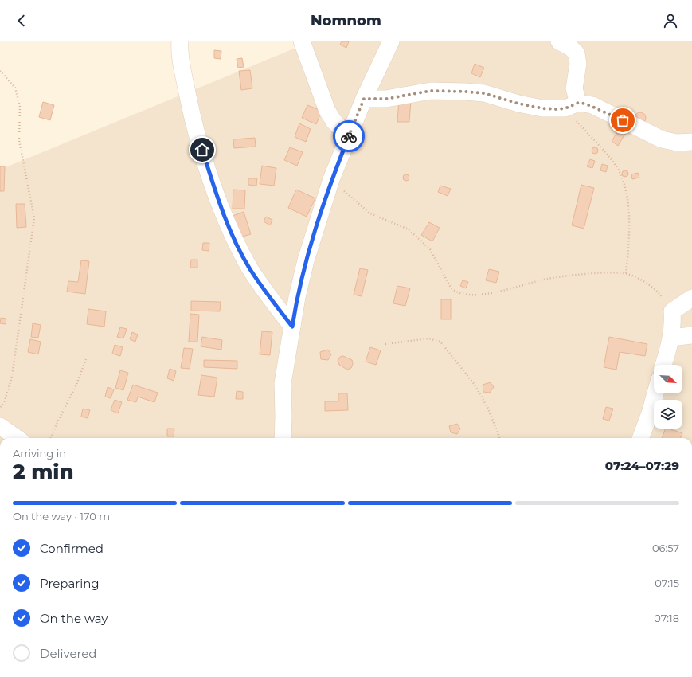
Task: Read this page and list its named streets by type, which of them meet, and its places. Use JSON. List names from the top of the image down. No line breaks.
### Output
{"north":"bottom right","page":{"header":"Nomnom","heading":["2 min","Arriving in","07:24–07:29"],"bar":"On the way · 170 m","list":[["Confirmed","06:57"],["Preparing","07:15"],["On the way","07:18"],"Delivered"]}}
